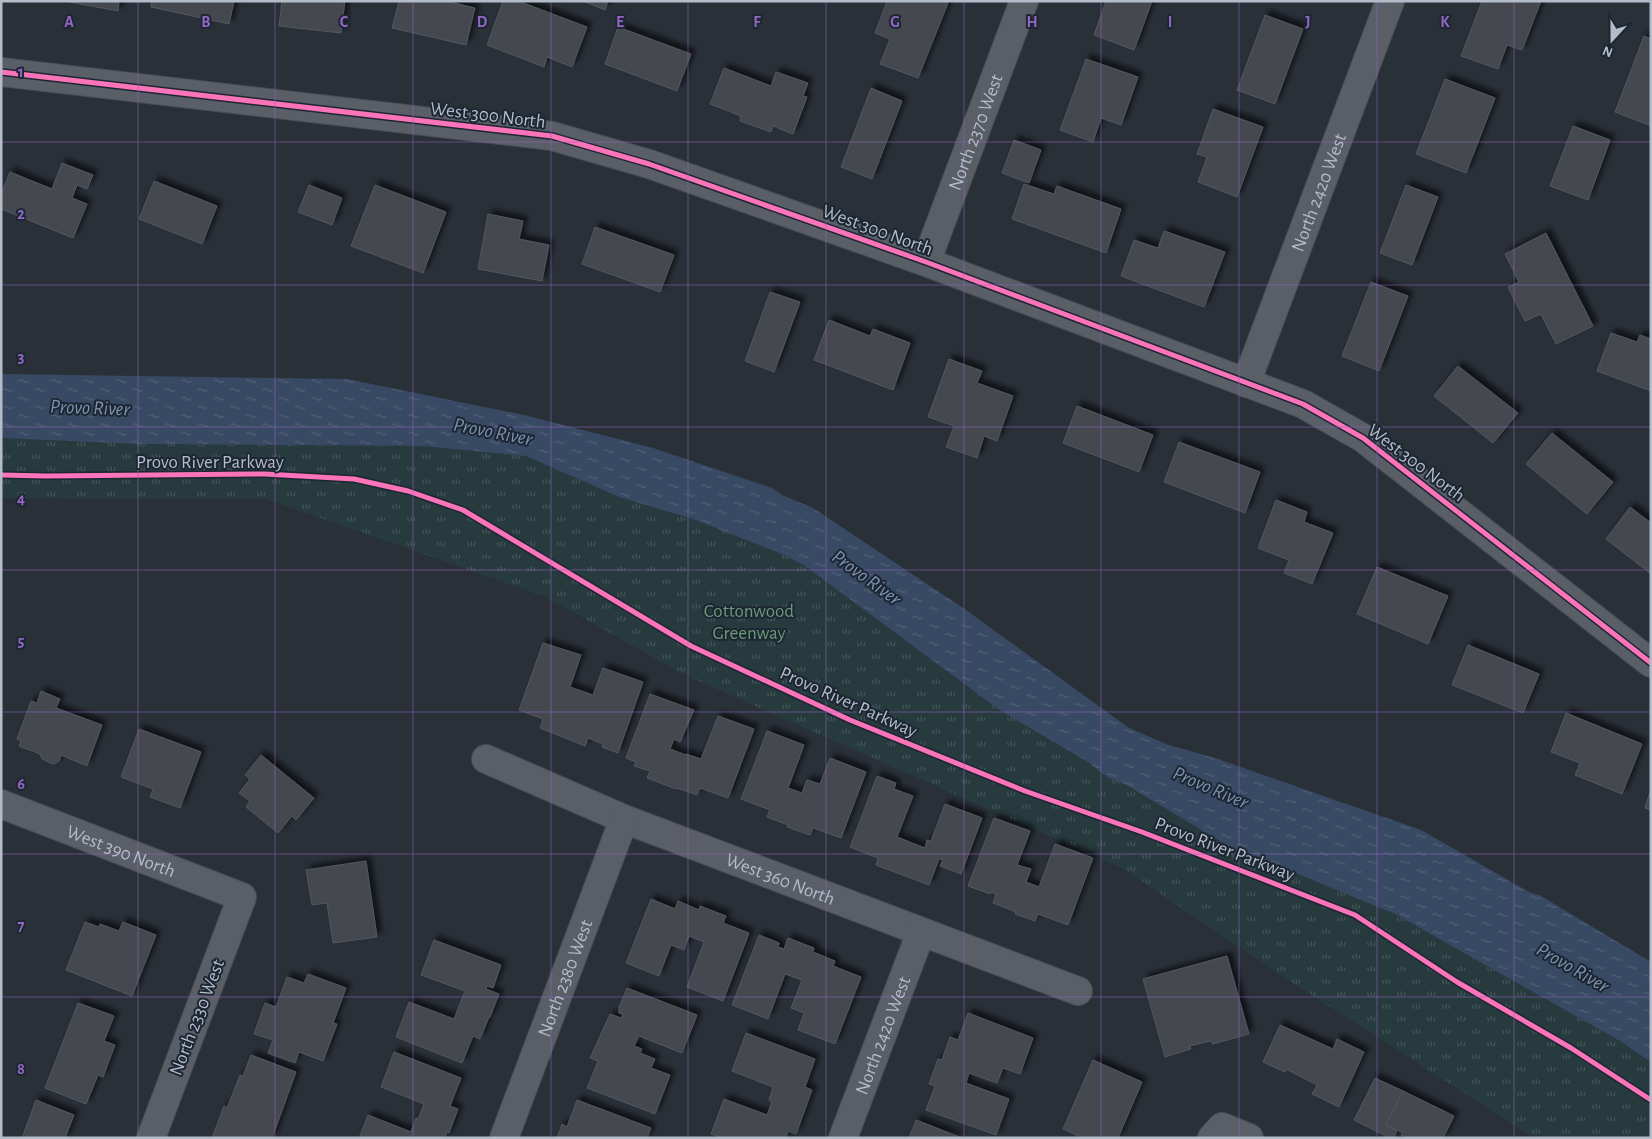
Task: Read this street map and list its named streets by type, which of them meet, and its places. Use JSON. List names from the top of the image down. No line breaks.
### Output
{"streets":{"street":["West 300 North","North 2370 West","North 2420 West","West 390 North","West 360 North","North 2380 West","North 2330 West"],"cycle path":["Provo River Parkway"]},"crossings":[["West 300 North","North 2370 West"],["West 300 North","North 2420 West"],["North 2420 West","West 360 North"],["West 390 North","North 2330 West"],["West 360 North","North 2380 West"]],"water":["Provo River"],"parks":["Cottonwood Greenway"],"north":"bottom","grid":{"columns":["A","B","C","D","E","F","G","H","I","J","K"],"rows":["1","2","3","4","5","6","7","8"]}}
